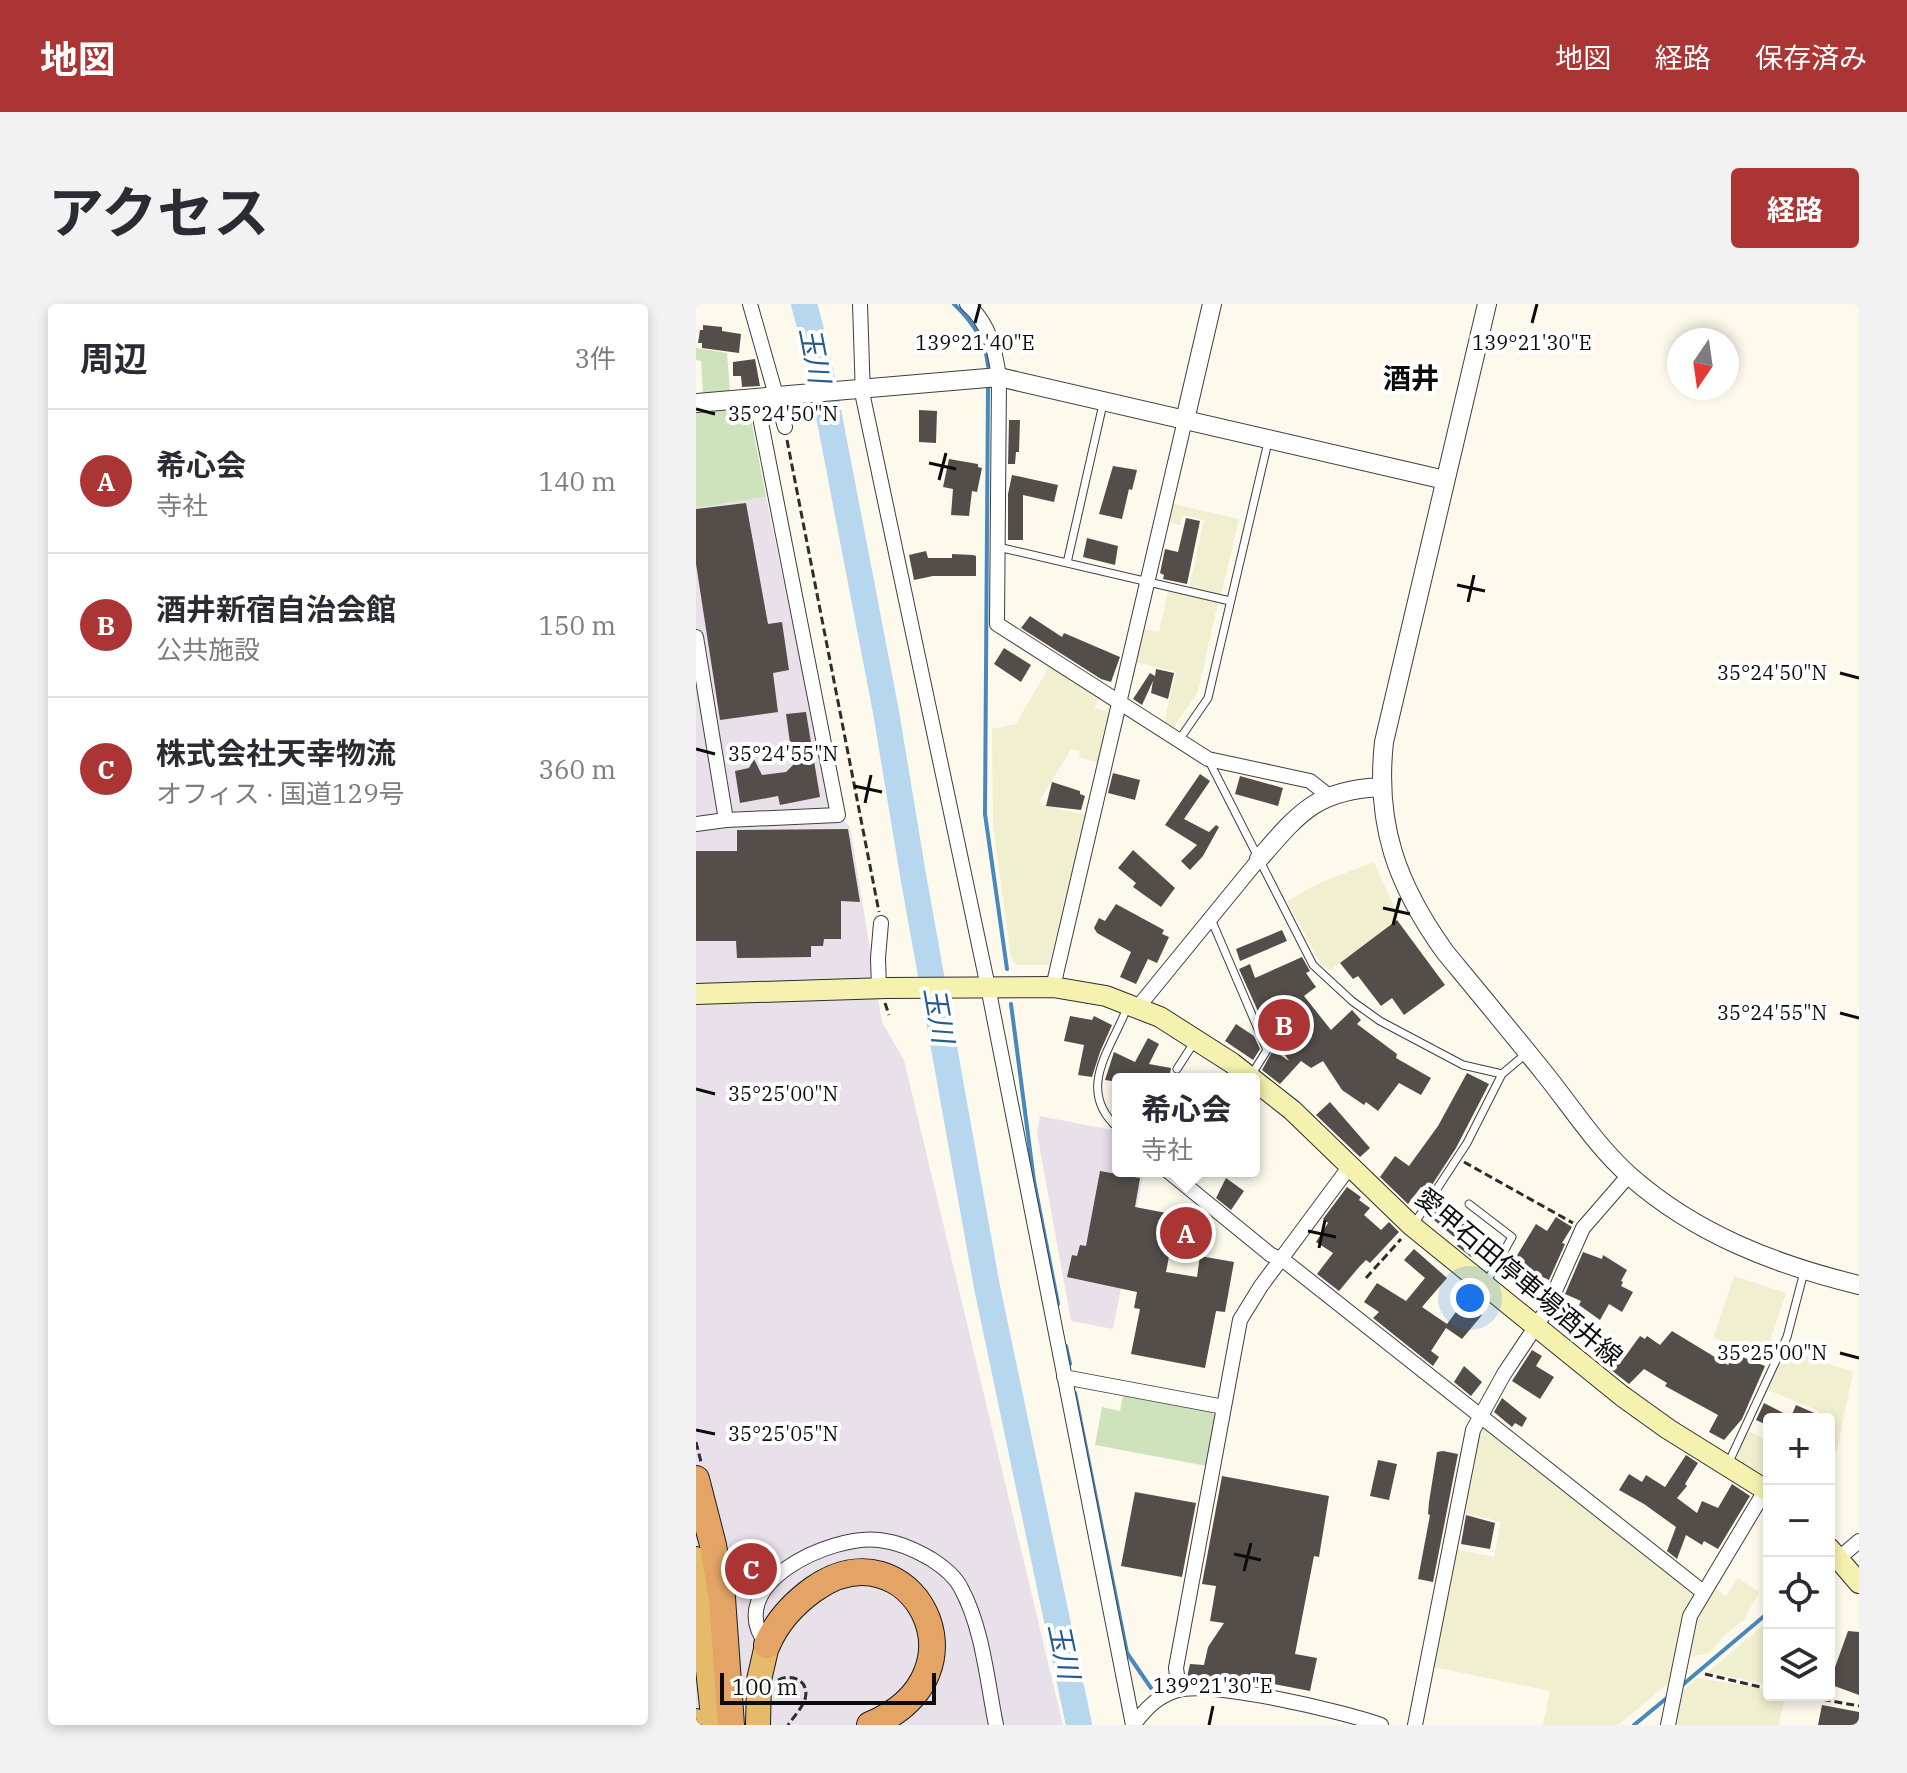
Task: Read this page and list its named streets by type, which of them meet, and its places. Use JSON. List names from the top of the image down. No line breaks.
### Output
{"streets":{"main road":["愛甲石田停車場酒井線"]},"districts":["酒井"],"water":["玉川"],"scale_bar":"100 m","north":"bottom","page":{"header":"地図","nav":["地図","経路","保存済み"],"title":"アクセス","buttons":"経路","heading":["周辺","3件"],"list":[{"mark":"A","name":"希心会","note":"寺社","value":"140 m"},{"mark":"B","name":"酒井新宿自治会館","note":"公共施設","value":"150 m"},{"mark":"C","name":"株式会社天幸物流","note":"オフィス · 国道129号","value":"360 m"}],"pins":["B","A","C"],"popup":["希心会","寺社"],"map_buttons":["+","−"],"scale":"100 m"},"coordinates":["139°21'40\"E","139°21'30\"E","35°24'50\"N","35°24'55\"N","35°25'00\"N","35°25'05\"N"]}
